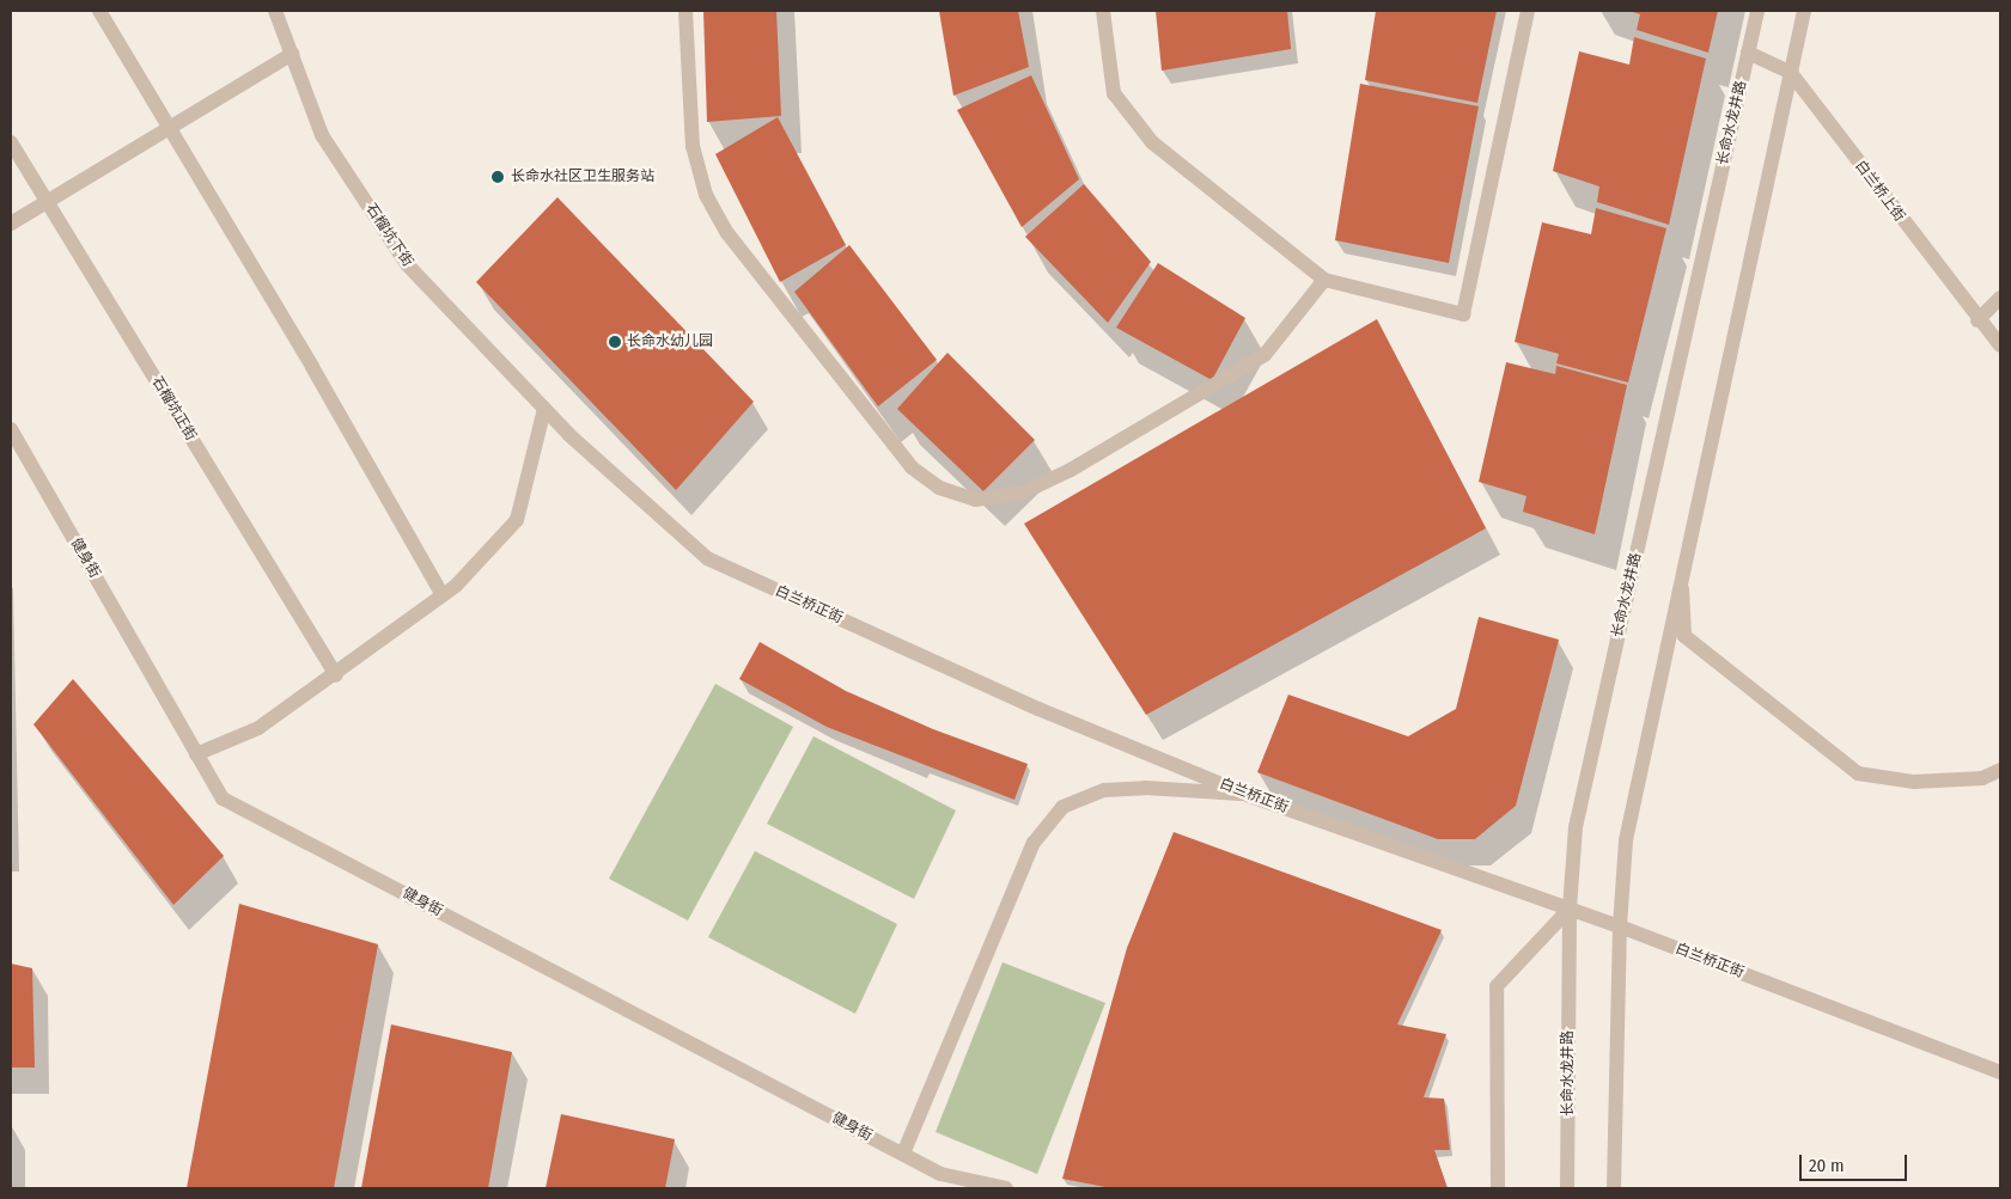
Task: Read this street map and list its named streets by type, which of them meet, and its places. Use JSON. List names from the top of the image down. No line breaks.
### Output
{"streets":{"street":["长命水龙井路","白兰桥上街","石榴坑下街","石榴坑正街","健身街","白兰桥正街"]},"crossings":[["长命水龙井路","白兰桥上街"],["长命水龙井路","白兰桥正街"],["石榴坑下街","白兰桥正街"]],"places":["长命水社区卫生服务站","长命水幼儿园"],"scale_bar":"20 m"}
